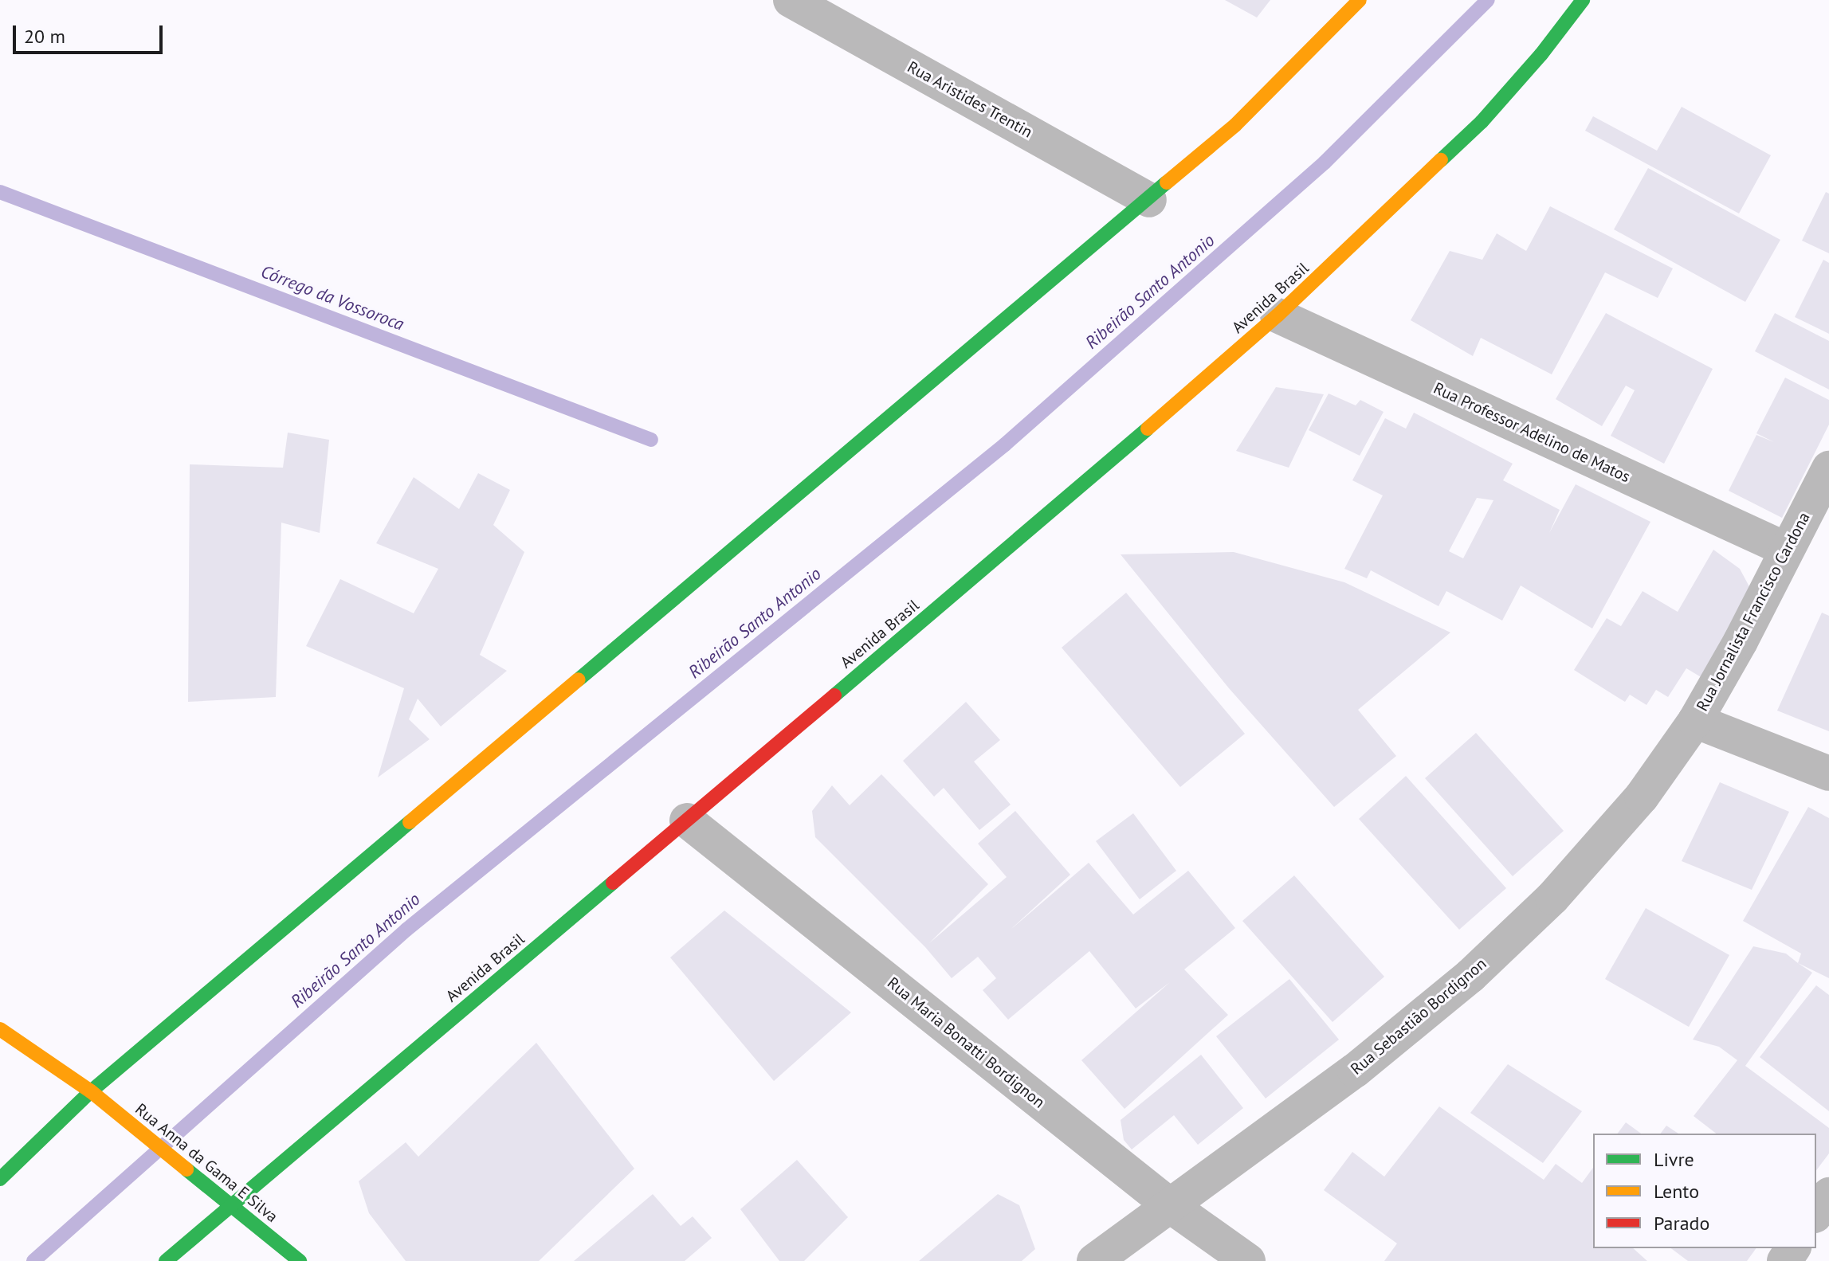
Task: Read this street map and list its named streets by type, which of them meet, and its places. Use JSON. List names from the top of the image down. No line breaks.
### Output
{"streets":{"main road":["Avenida Brasil","Rua Anna da Gama E Silva"],"street":["Rua Aristides Trentin","Rua Professor Adelino de Matos","Rua Jornalista Francisco Cardona","Rua Sebastião Bordignon","Rua Maria Bonatti Bordignon"]},"crossings":[["Avenida Brasil","Rua Professor Adelino de Matos"],["Avenida Brasil","Rua Maria Bonatti Bordignon"],["Avenida Brasil","Rua Anna da Gama E Silva"],["Rua Professor Adelino de Matos","Rua Jornalista Francisco Cardona"],["Rua Jornalista Francisco Cardona","Rua Sebastião Bordignon"],["Rua Sebastião Bordignon","Rua Maria Bonatti Bordignon"]],"water":["Ribeirão Santo Antonio","Córrego da Vossoroca"],"legend":["Livre","Lento","Parado"],"scale_bar":"20 m"}
